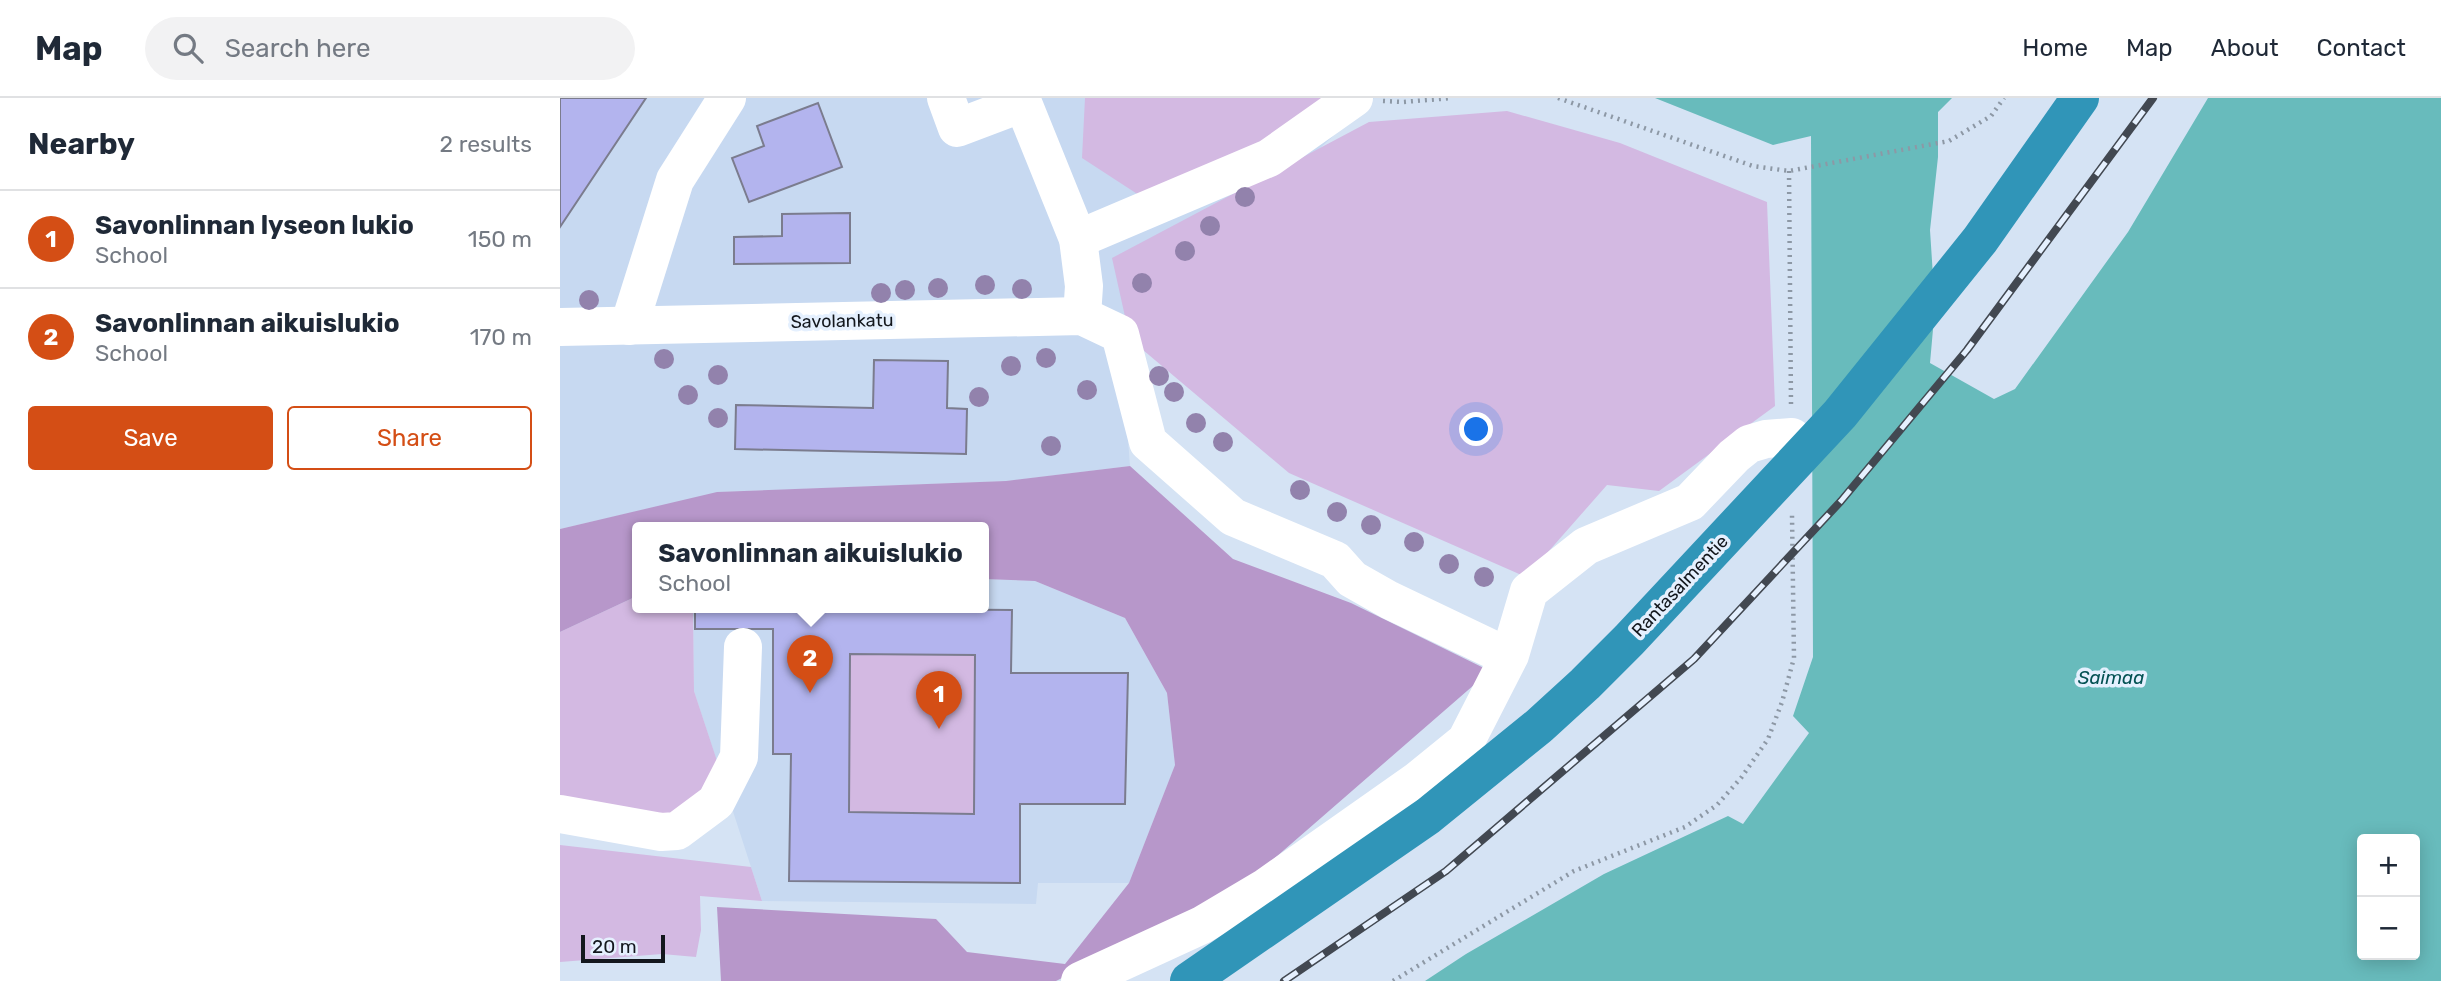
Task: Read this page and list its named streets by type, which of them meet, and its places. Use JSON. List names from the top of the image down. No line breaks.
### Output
{"streets":{"highway":["Rantasalmentie"],"street":["Savolankatu"]},"water":["Saimaa"],"scale_bar":"20 m","page":{"header":"Map","search":"Search here","nav":["Home","Map","About","Contact"],"heading":["Nearby","2 results"],"list":[{"mark":"1","name":"Savonlinnan lyseon lukio","note":"School","value":"150 m"},{"mark":"2","name":"Savonlinnan aikuislukio","note":"School","value":"170 m"}],"buttons":["Save","Share"],"popup":["Savonlinnan aikuislukio","School"],"pins":["2","1"],"map_buttons":["+","−"],"scale":"20 m"}}
